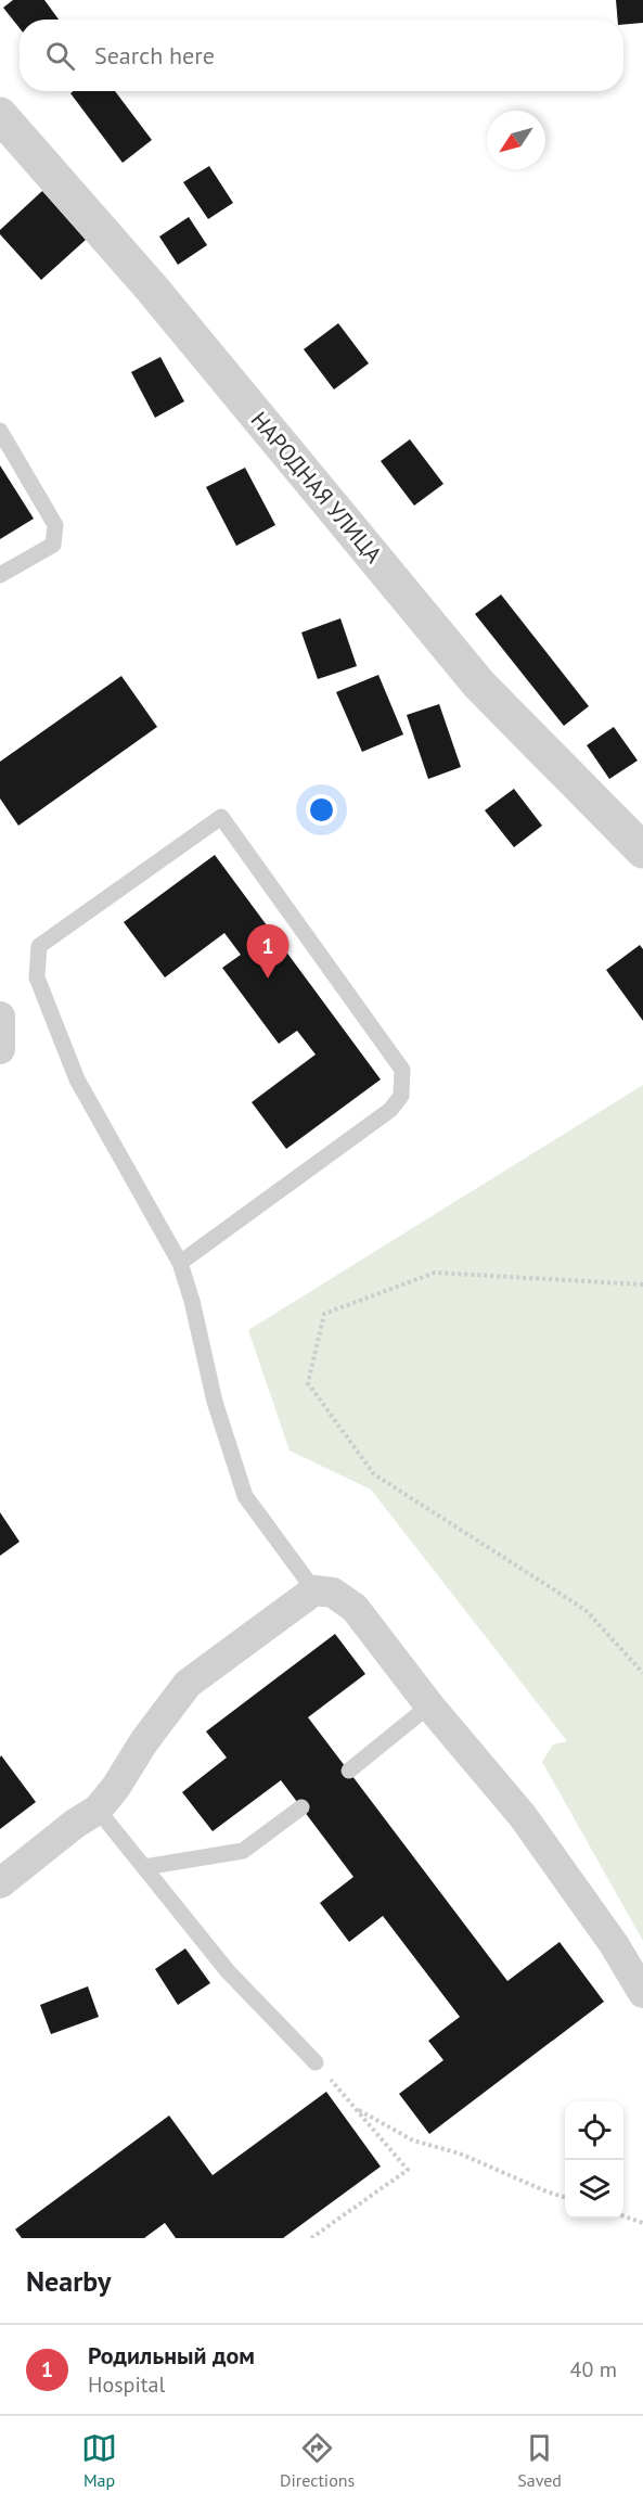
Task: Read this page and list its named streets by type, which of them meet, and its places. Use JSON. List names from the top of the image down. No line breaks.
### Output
{"streets":{"street":["НАРОДНАЯ УЛИЦА"]},"north":"bottom left","page":{"search":"Search here","pins":"1","heading":"Nearby","list":[{"mark":"1","name":"Родильный дом","note":"Hospital","value":"40 m"}],"nav":["Map","Directions","Saved"]}}
